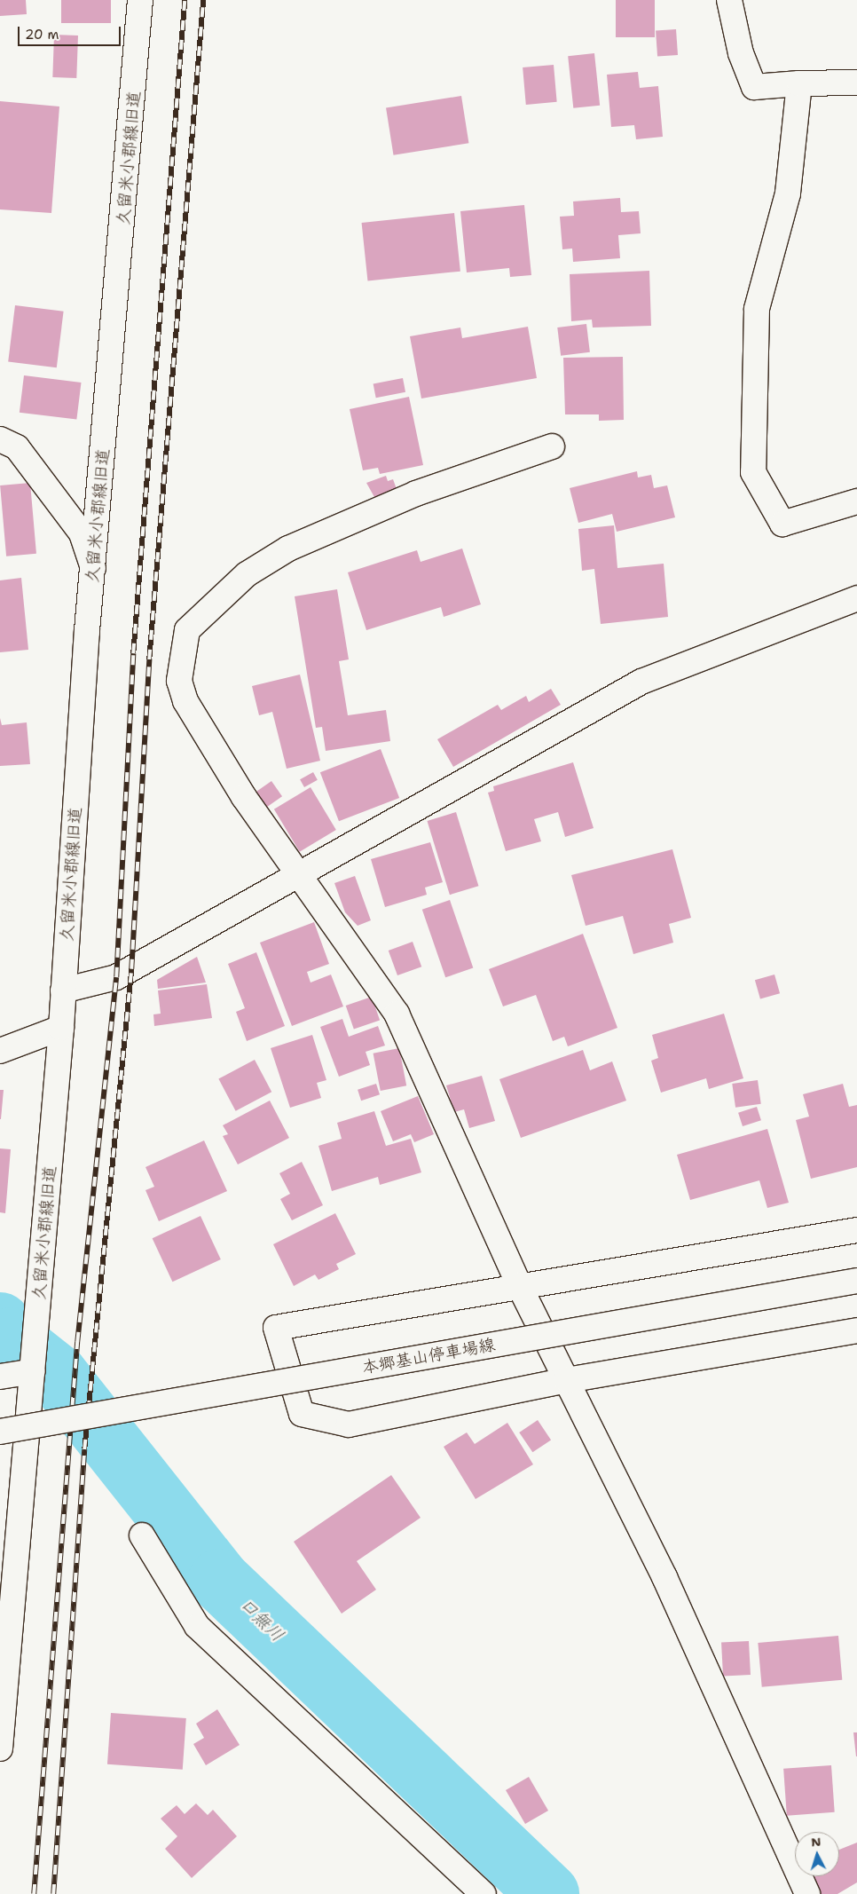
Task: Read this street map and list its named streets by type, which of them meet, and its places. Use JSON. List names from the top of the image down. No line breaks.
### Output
{"streets":{"street":["久留米小郡線旧道","本郷基山停車場線"]},"water":["口無川"],"scale_bar":"20 m","north":"top"}
